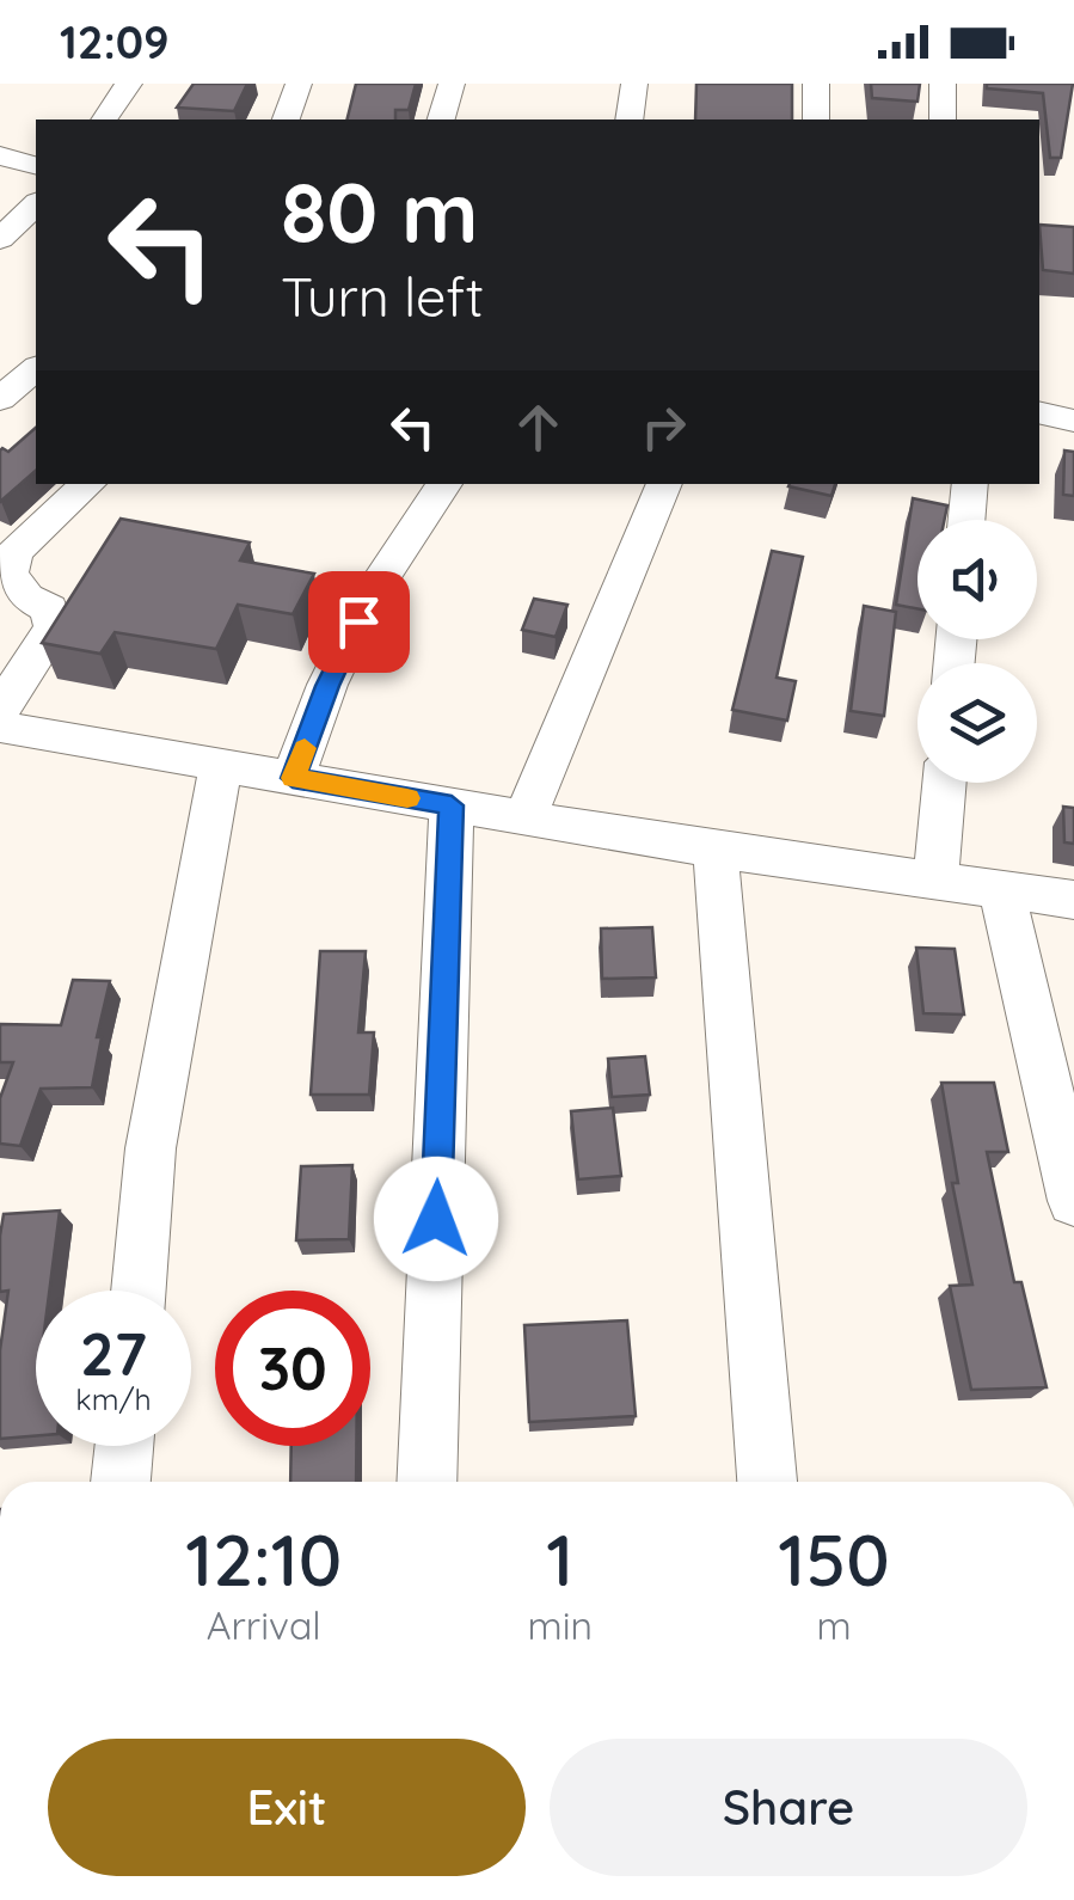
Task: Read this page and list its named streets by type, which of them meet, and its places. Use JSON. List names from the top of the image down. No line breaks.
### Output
{"page":{"status":"12:09","turn":["80 m","Turn left"],"speed":"27 km/h","limit":"30","eta":["12:10","Arrival","1","min","150","m"],"buttons":["Exit","Share"]}}
